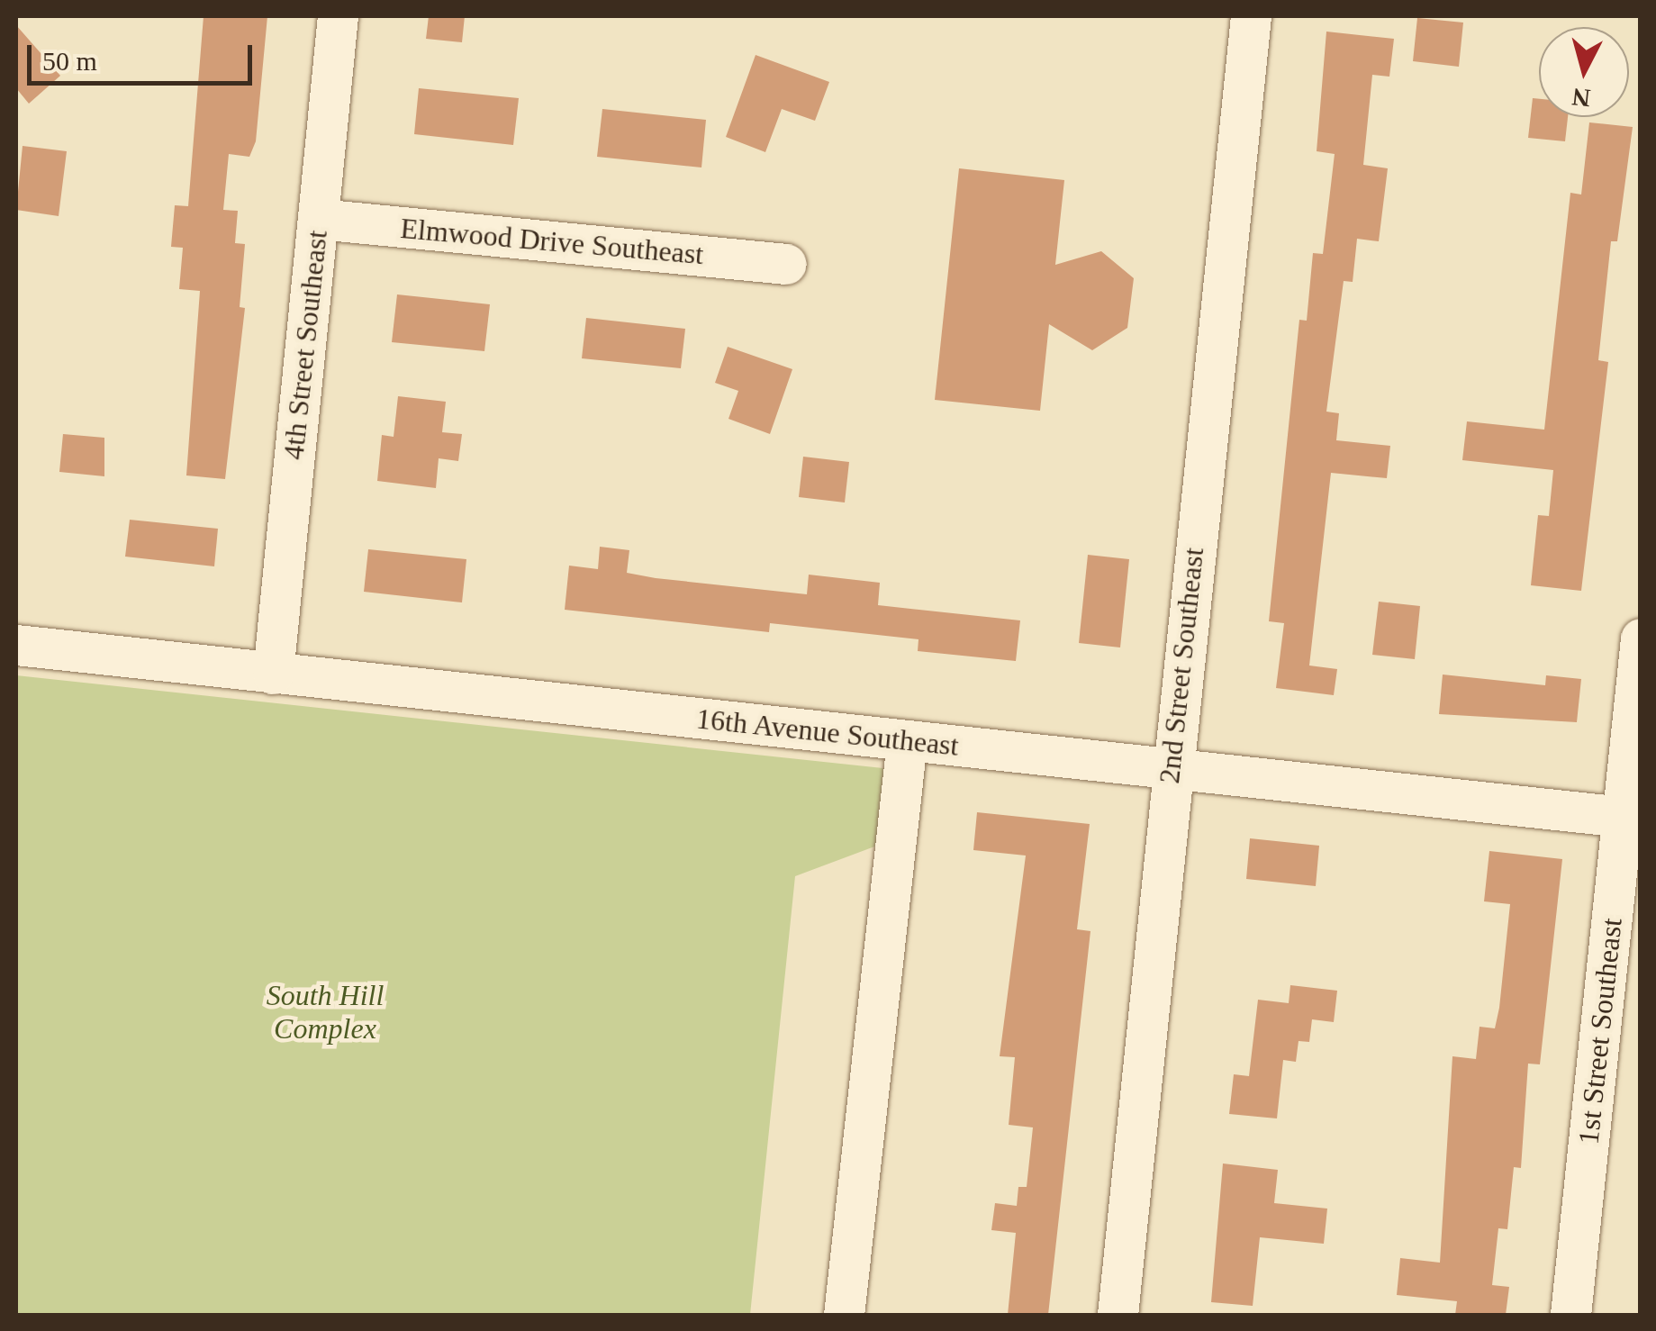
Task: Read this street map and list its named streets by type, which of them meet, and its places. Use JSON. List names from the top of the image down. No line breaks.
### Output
{"streets":{"street":["Elmwood Drive Southeast","4th Street Southeast","2nd Street Southeast","16th Avenue Southeast","1st Street Southeast"]},"crossings":[["Elmwood Drive Southeast","4th Street Southeast"],["4th Street Southeast","16th Avenue Southeast"],["2nd Street Southeast","16th Avenue Southeast"],["16th Avenue Southeast","1st Street Southeast"]],"parks":["South Hill Complex"],"scale_bar":"50 m","north":"bottom"}
